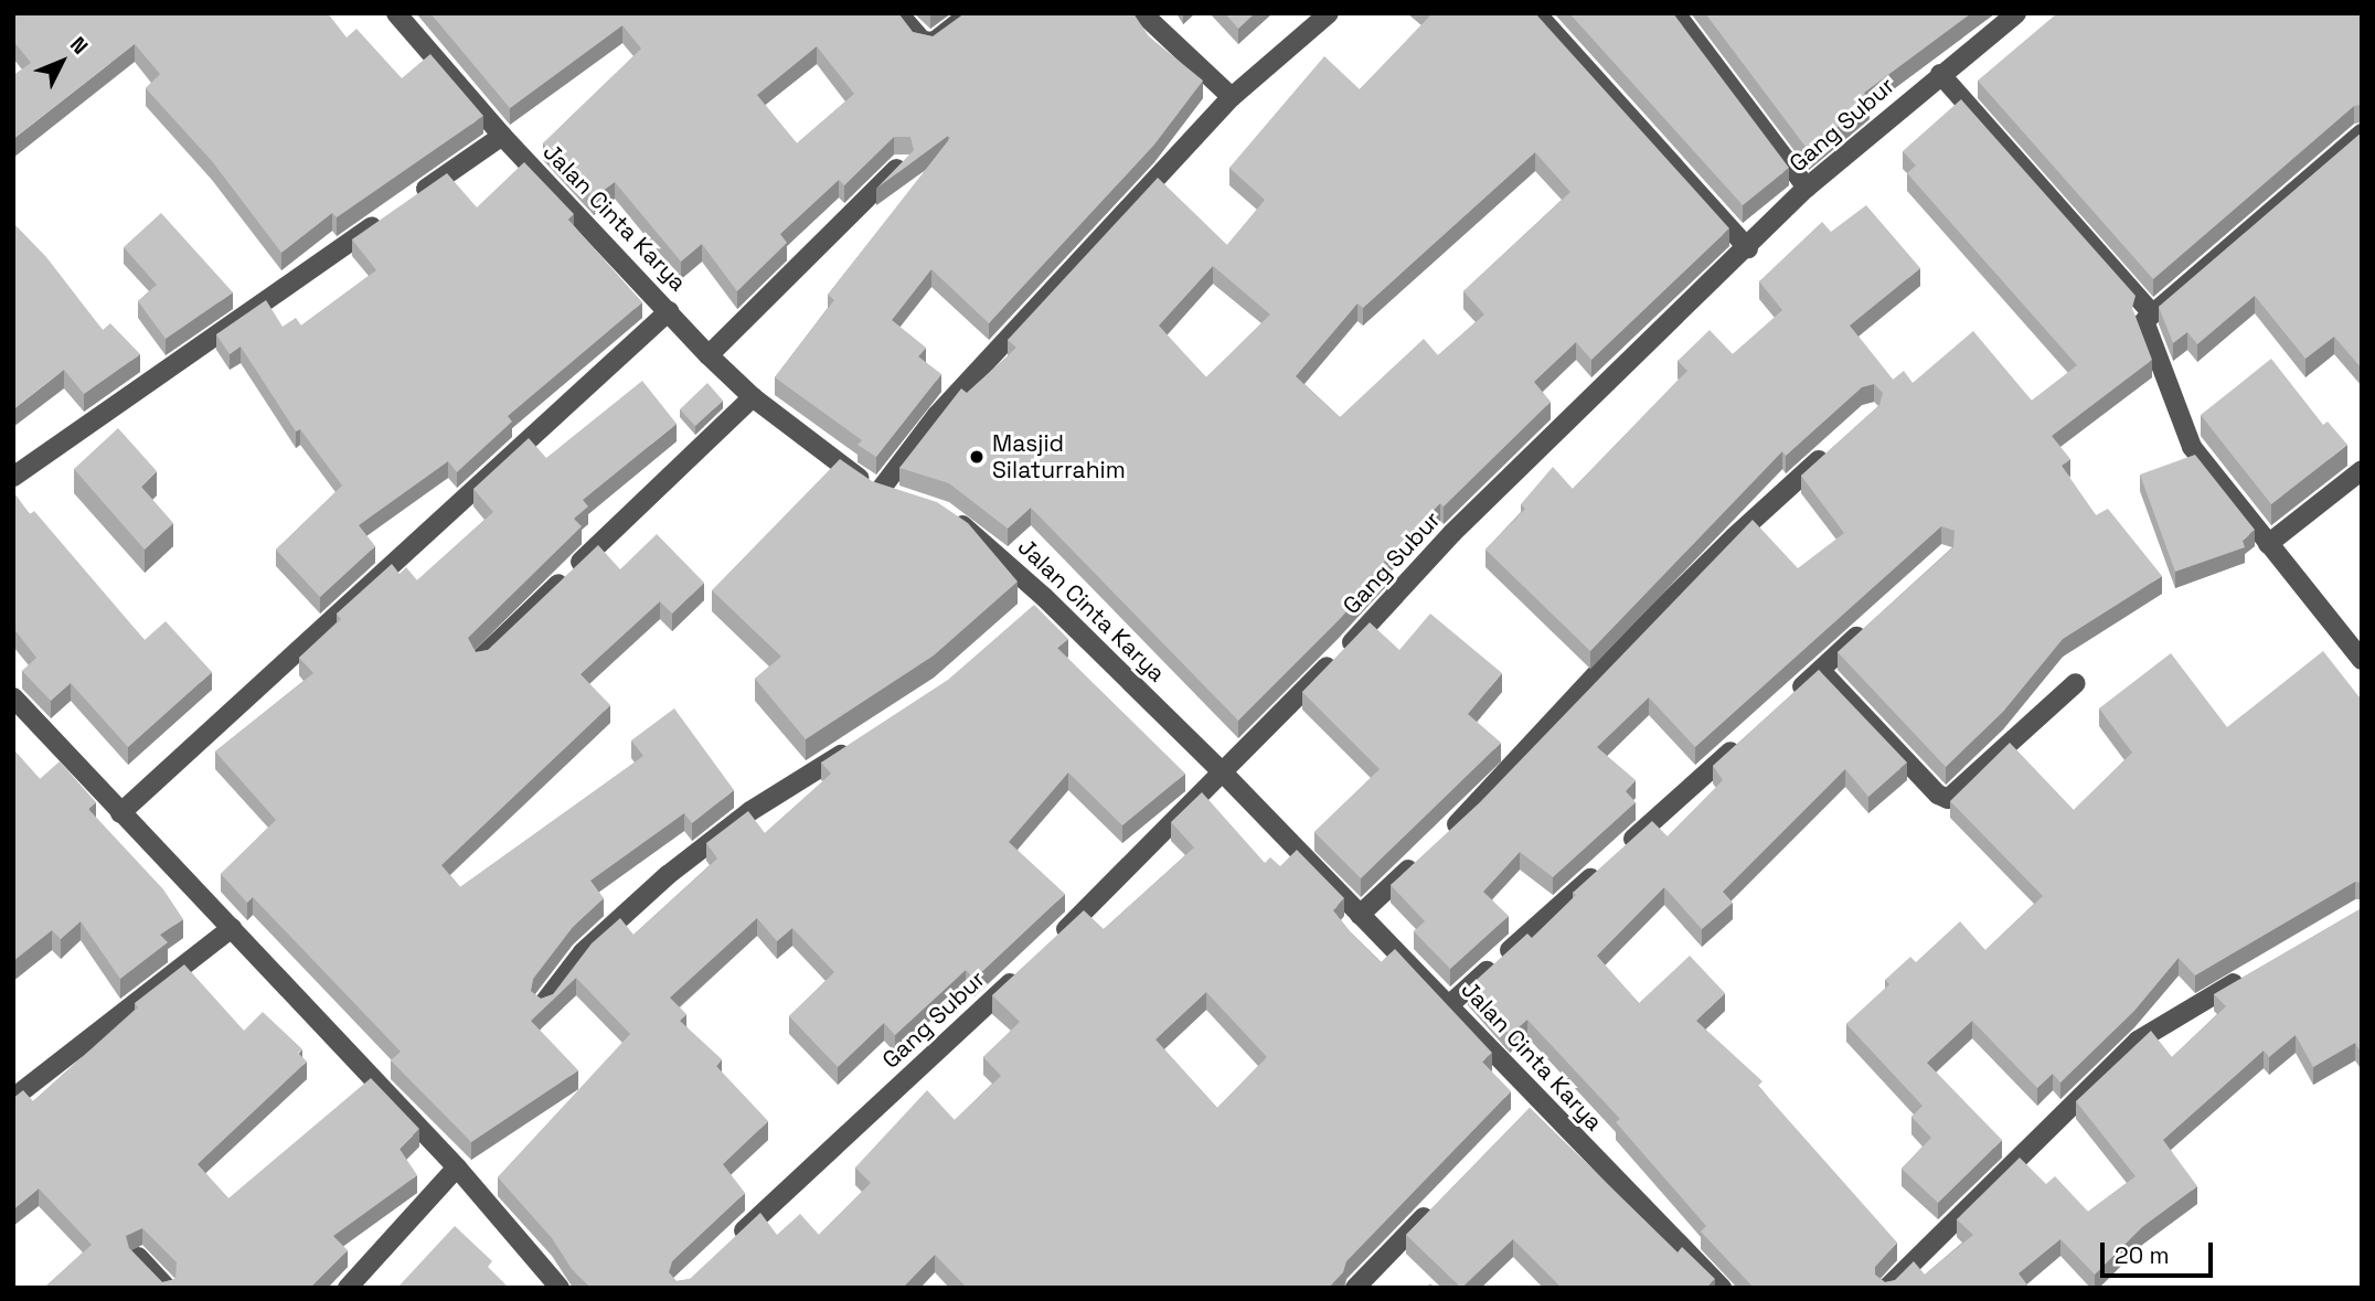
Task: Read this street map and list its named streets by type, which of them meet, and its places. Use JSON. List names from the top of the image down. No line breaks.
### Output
{"streets":{"street":["Gang Subur","Jalan Cinta Karya"]},"crossings":[["Gang Subur","Jalan Cinta Karya"]],"places":["Masjid Silaturrahim"],"scale_bar":"20 m","north":"top right"}
